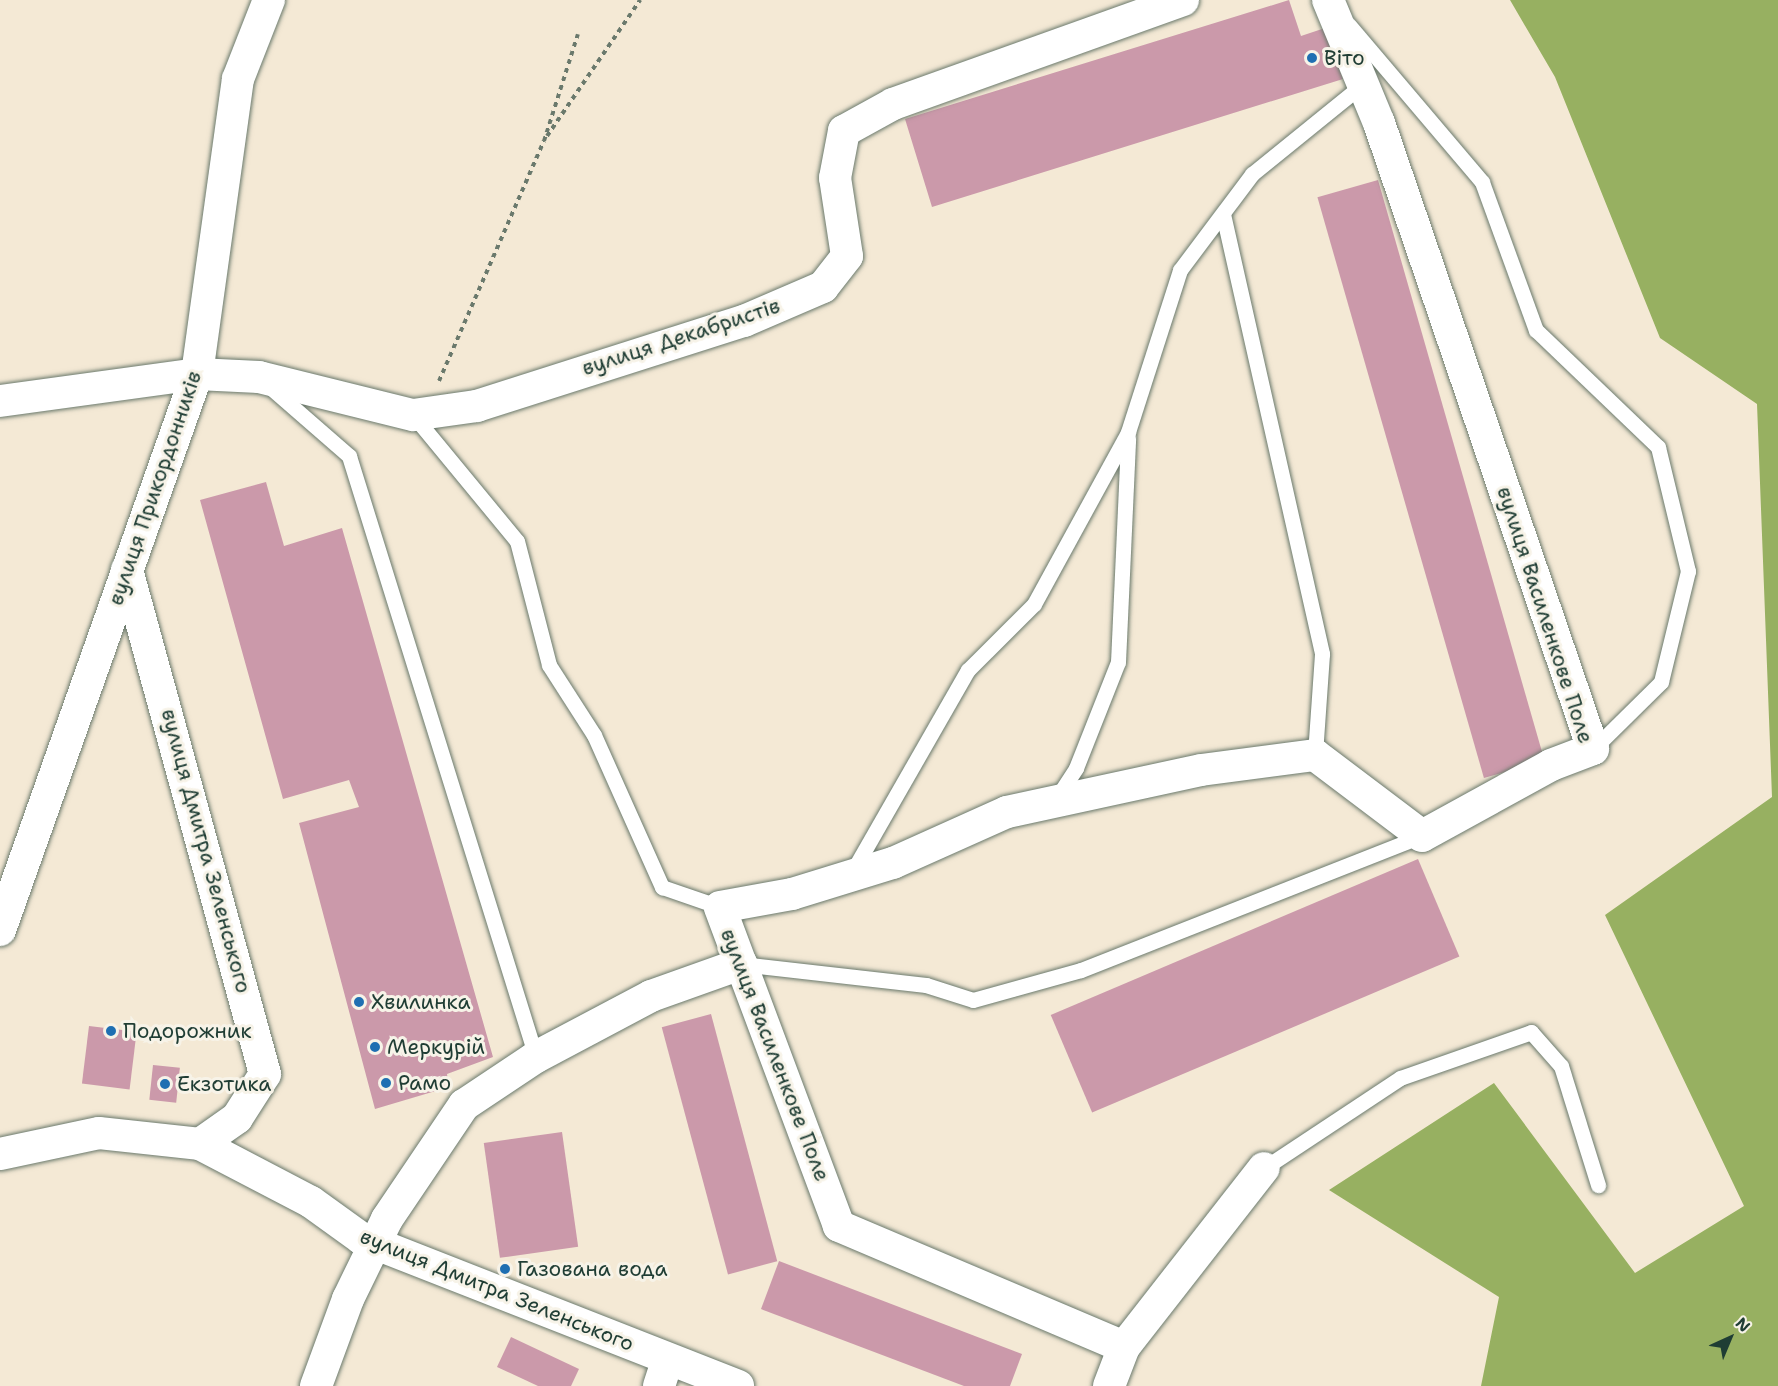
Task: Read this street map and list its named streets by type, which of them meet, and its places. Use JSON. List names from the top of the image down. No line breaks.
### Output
{"streets":{"street":["вулиця Декабристів","вулиця Прикордонників","вулиця Василенкове Поле","вулиця Дмитра Зеленського"]},"crossings":[["вулиця Декабристів","вулиця Прикордонників"],["вулиця Прикордонників","вулиця Дмитра Зеленського"]],"places":["Віто","Хвилинка","Подорожник","Меркурій","Рамо","Екзотика","Газована вода"],"north":"top right"}
